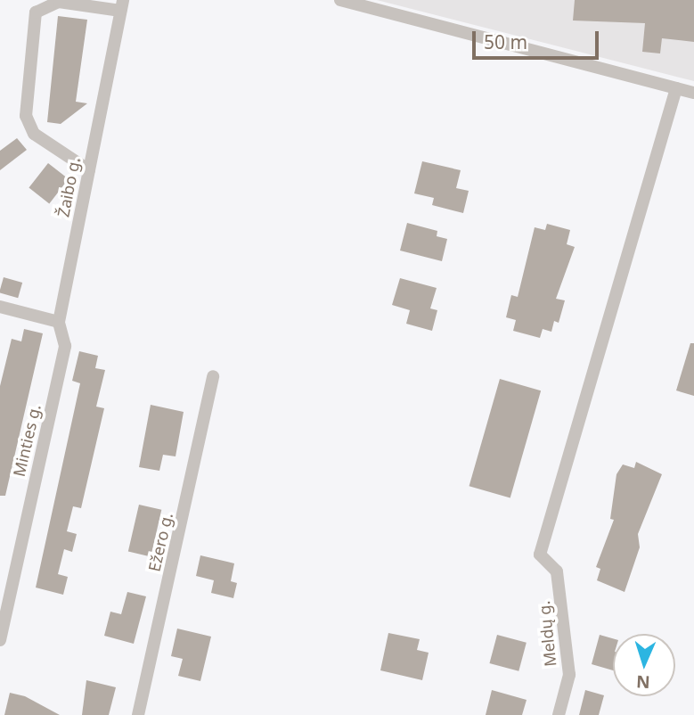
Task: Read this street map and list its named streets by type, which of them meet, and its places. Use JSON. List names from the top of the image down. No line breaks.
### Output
{"streets":{"street":["Žaibo g.","Minties g.","Ežero g.","Meldų g."]},"crossings":[["Žaibo g.","Minties g."]],"scale_bar":"50 m","north":"bottom"}
